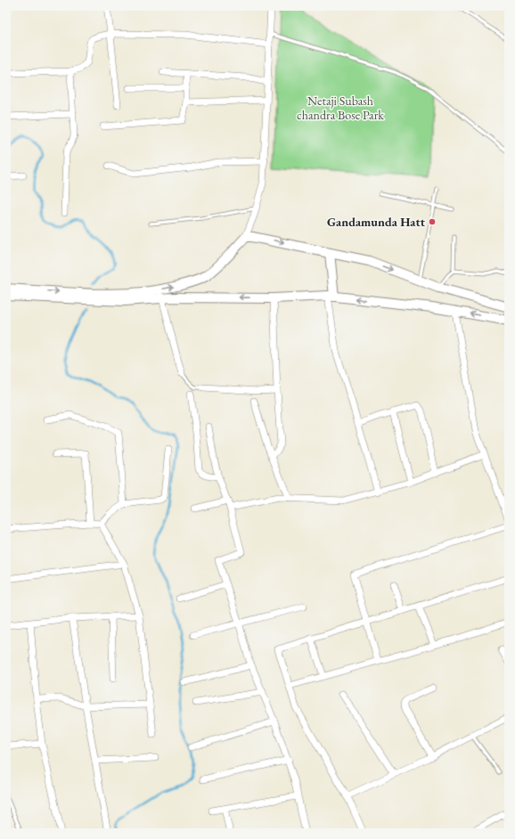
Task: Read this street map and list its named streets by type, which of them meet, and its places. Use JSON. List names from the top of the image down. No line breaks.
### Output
{"parks":["Netaji Subash chandra Bose Park"],"places":["Gandamunda Hatt"]}
